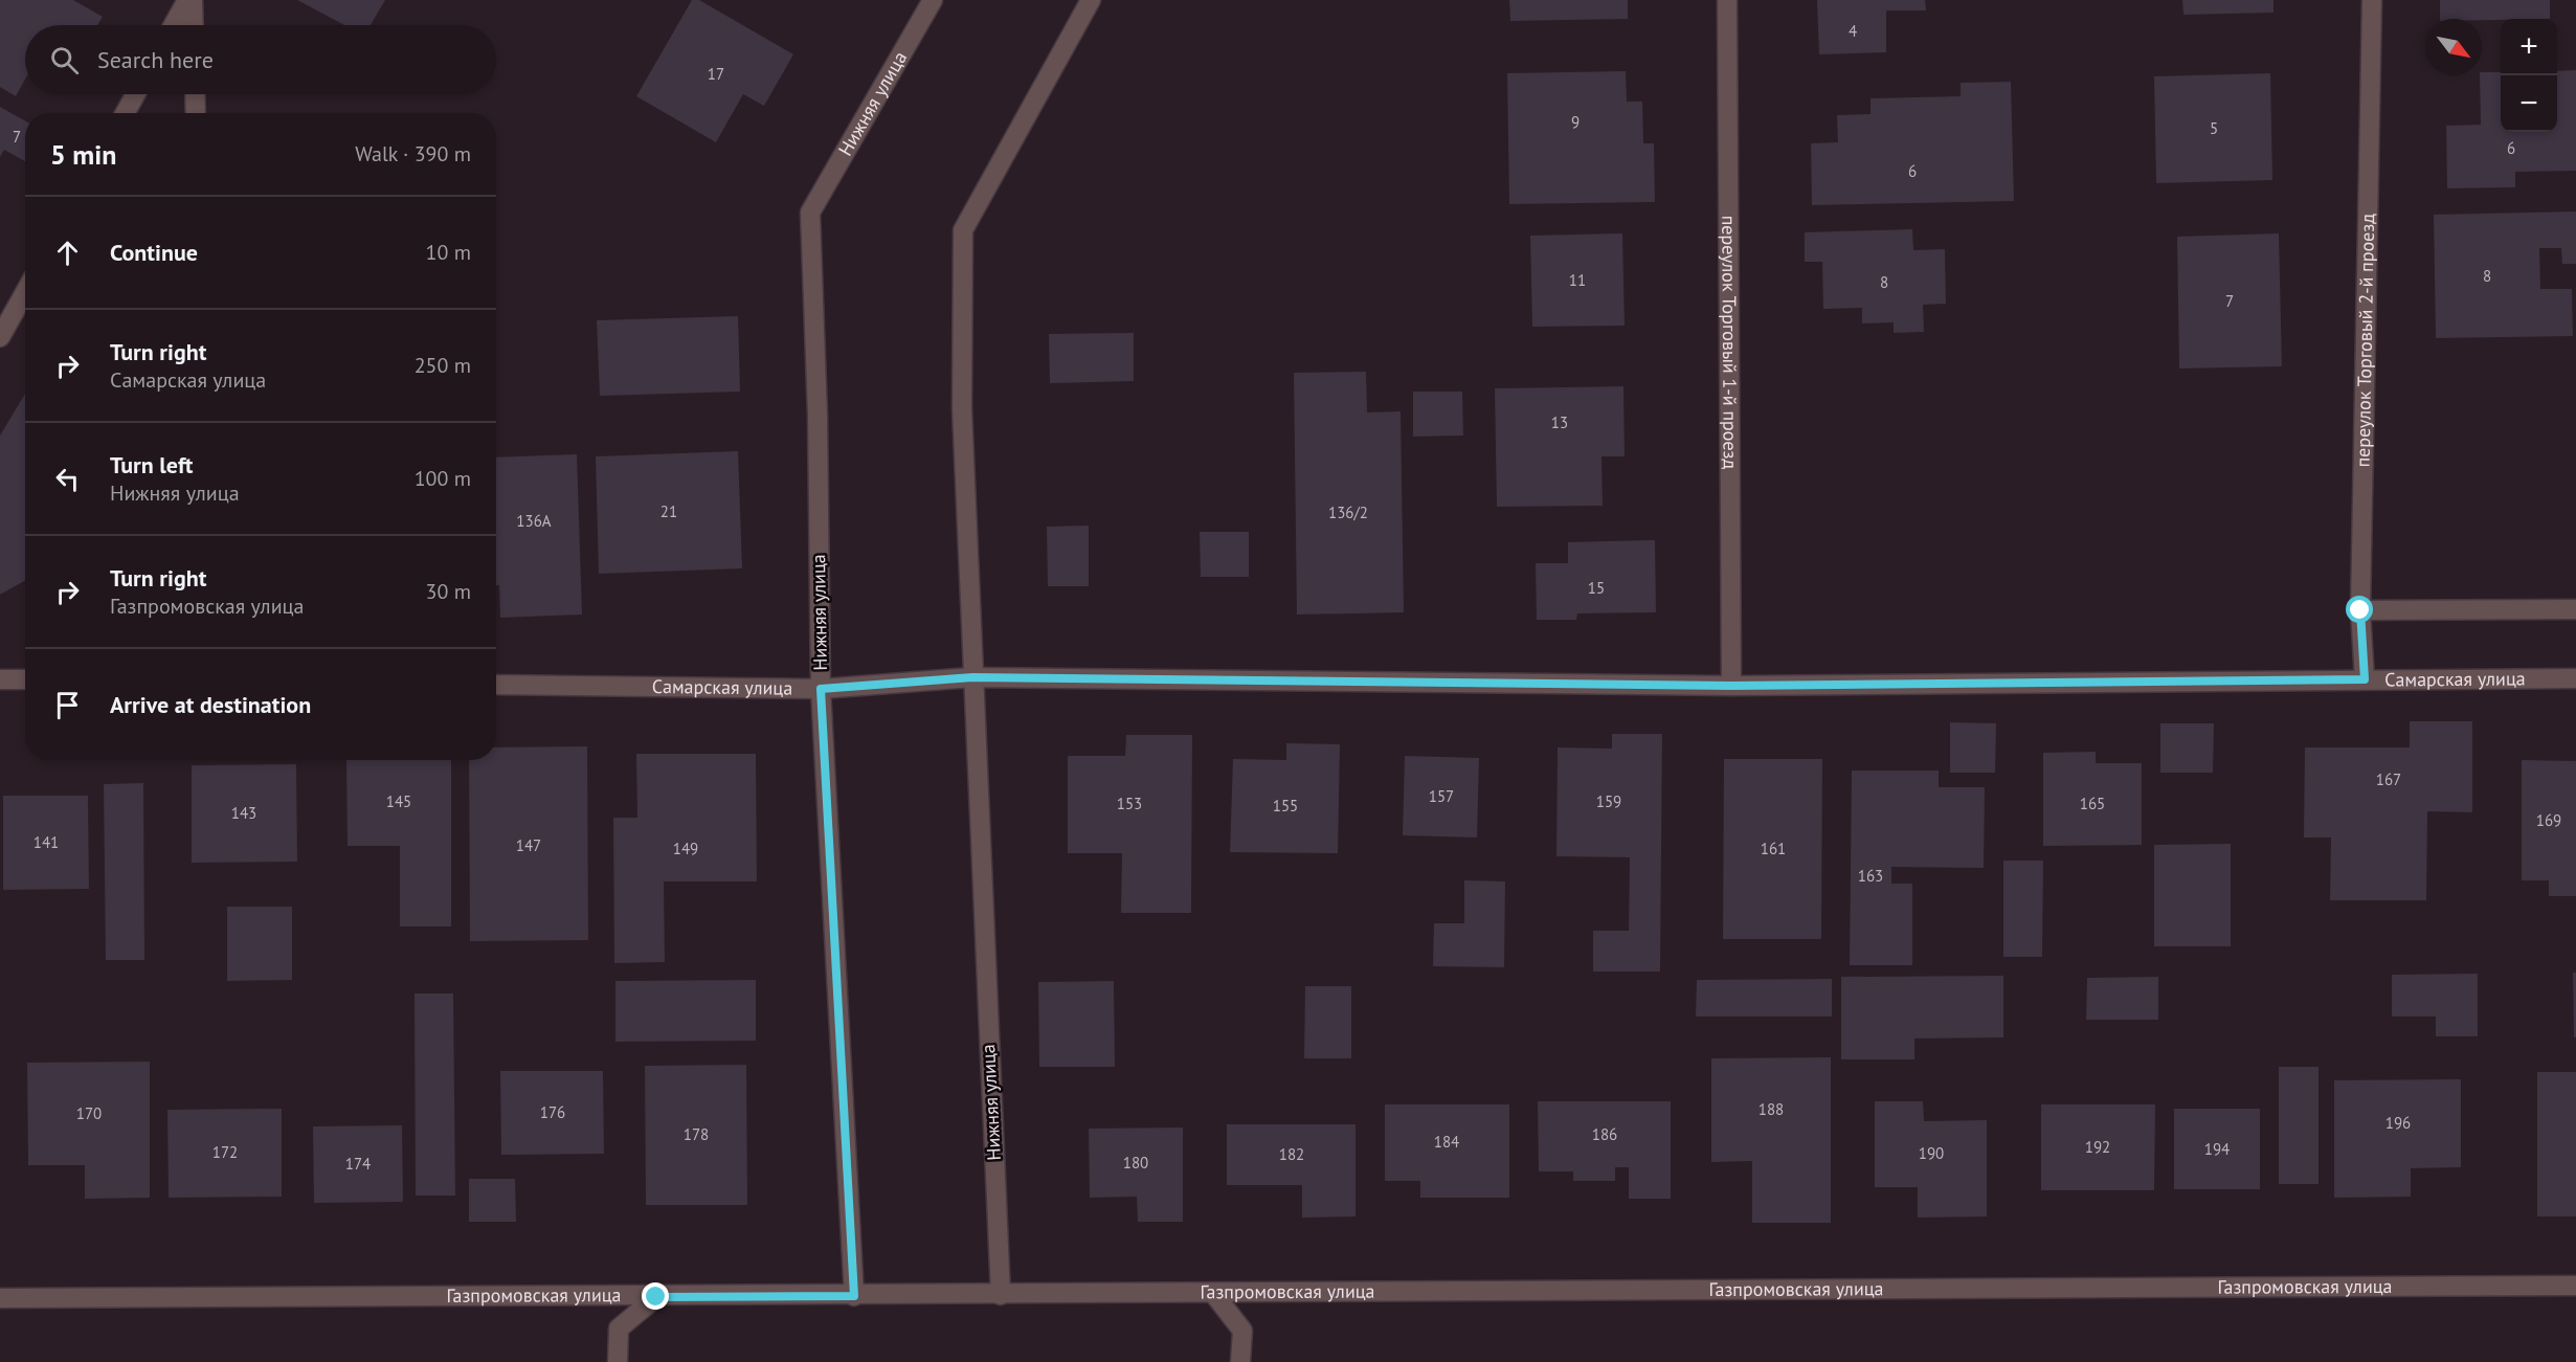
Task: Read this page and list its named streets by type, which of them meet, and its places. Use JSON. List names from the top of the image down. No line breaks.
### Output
{"streets":{"street":["Нижняя улица","переулок Торговый 2-й проезд","переулок Торговый 1-й проезд","Самарская улица","Газпромовская улица"]},"crossings":[["Нижняя улица","Самарская улица"],["Нижняя улица","Газпромовская улица"],["переулок Торговый 2-й проезд","Самарская улица"],["переулок Торговый 1-й проезд","Самарская улица"]],"house_numbers":["4","17","9","5","7","6","6","8","11","8","7","13","21","136/2","136А","15","167","157","145","159","153","165","155","143","169","141","147","149","161","163","188","176","170","196","178","186","184","192","194","172","190","182","180","174"],"north":"bottom right","page":{"map_buttons":["+","−"],"search":"Search here","heading":["5 min","Walk · 390 m"],"list":[["Continue","10 m"],["Turn right","Самарская улица","250 m"],["Turn left","Нижняя улица","100 m"],["Turn right","Газпромовская улица","30 m"],"Arrive at destination"]}}
